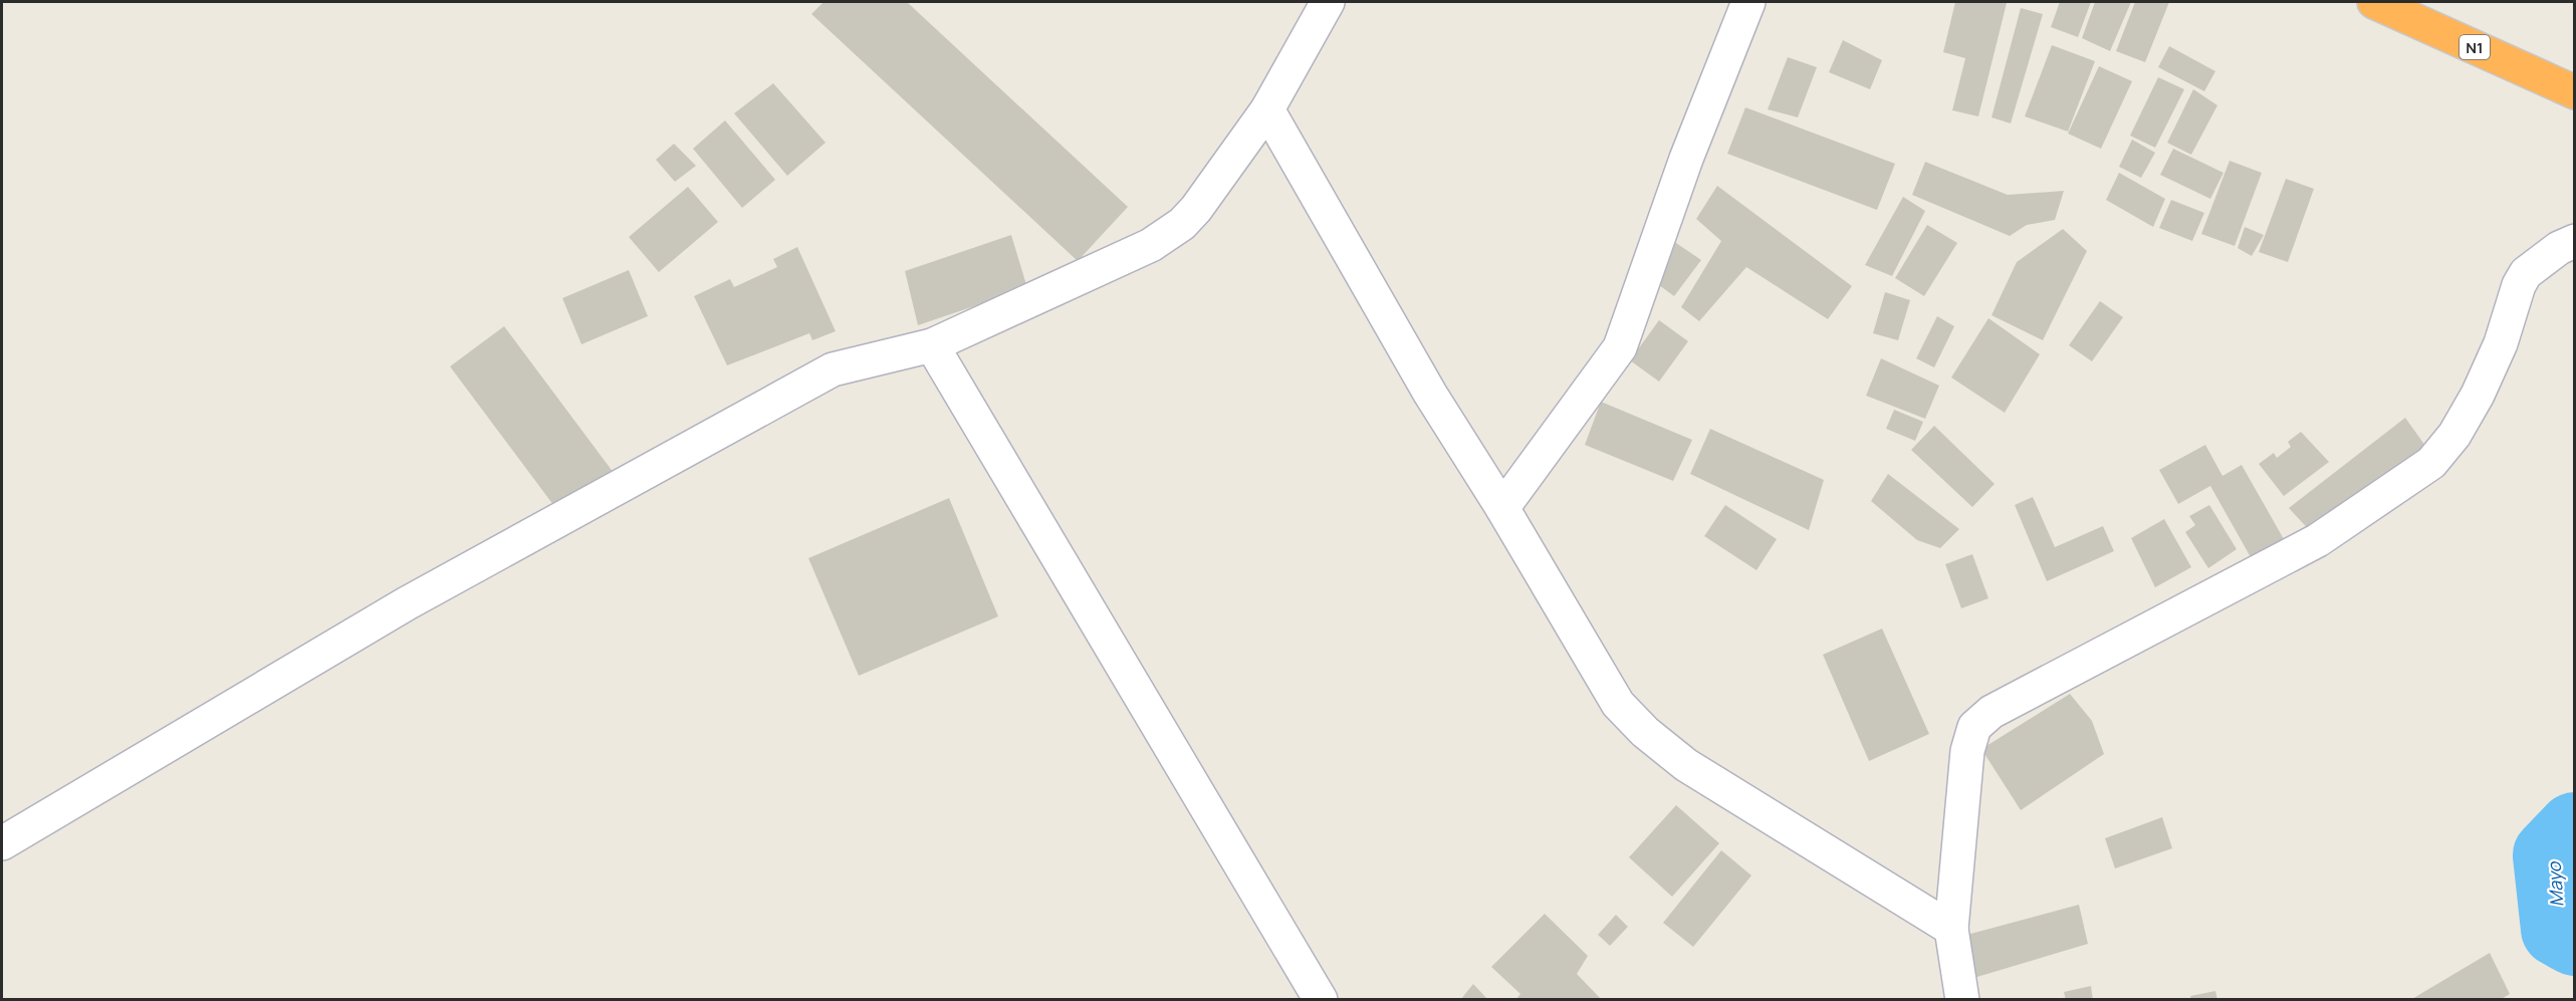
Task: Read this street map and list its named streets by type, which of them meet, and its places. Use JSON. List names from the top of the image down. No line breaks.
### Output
{"streets":{"highway":["N1"]},"water":["Mayo"]}
